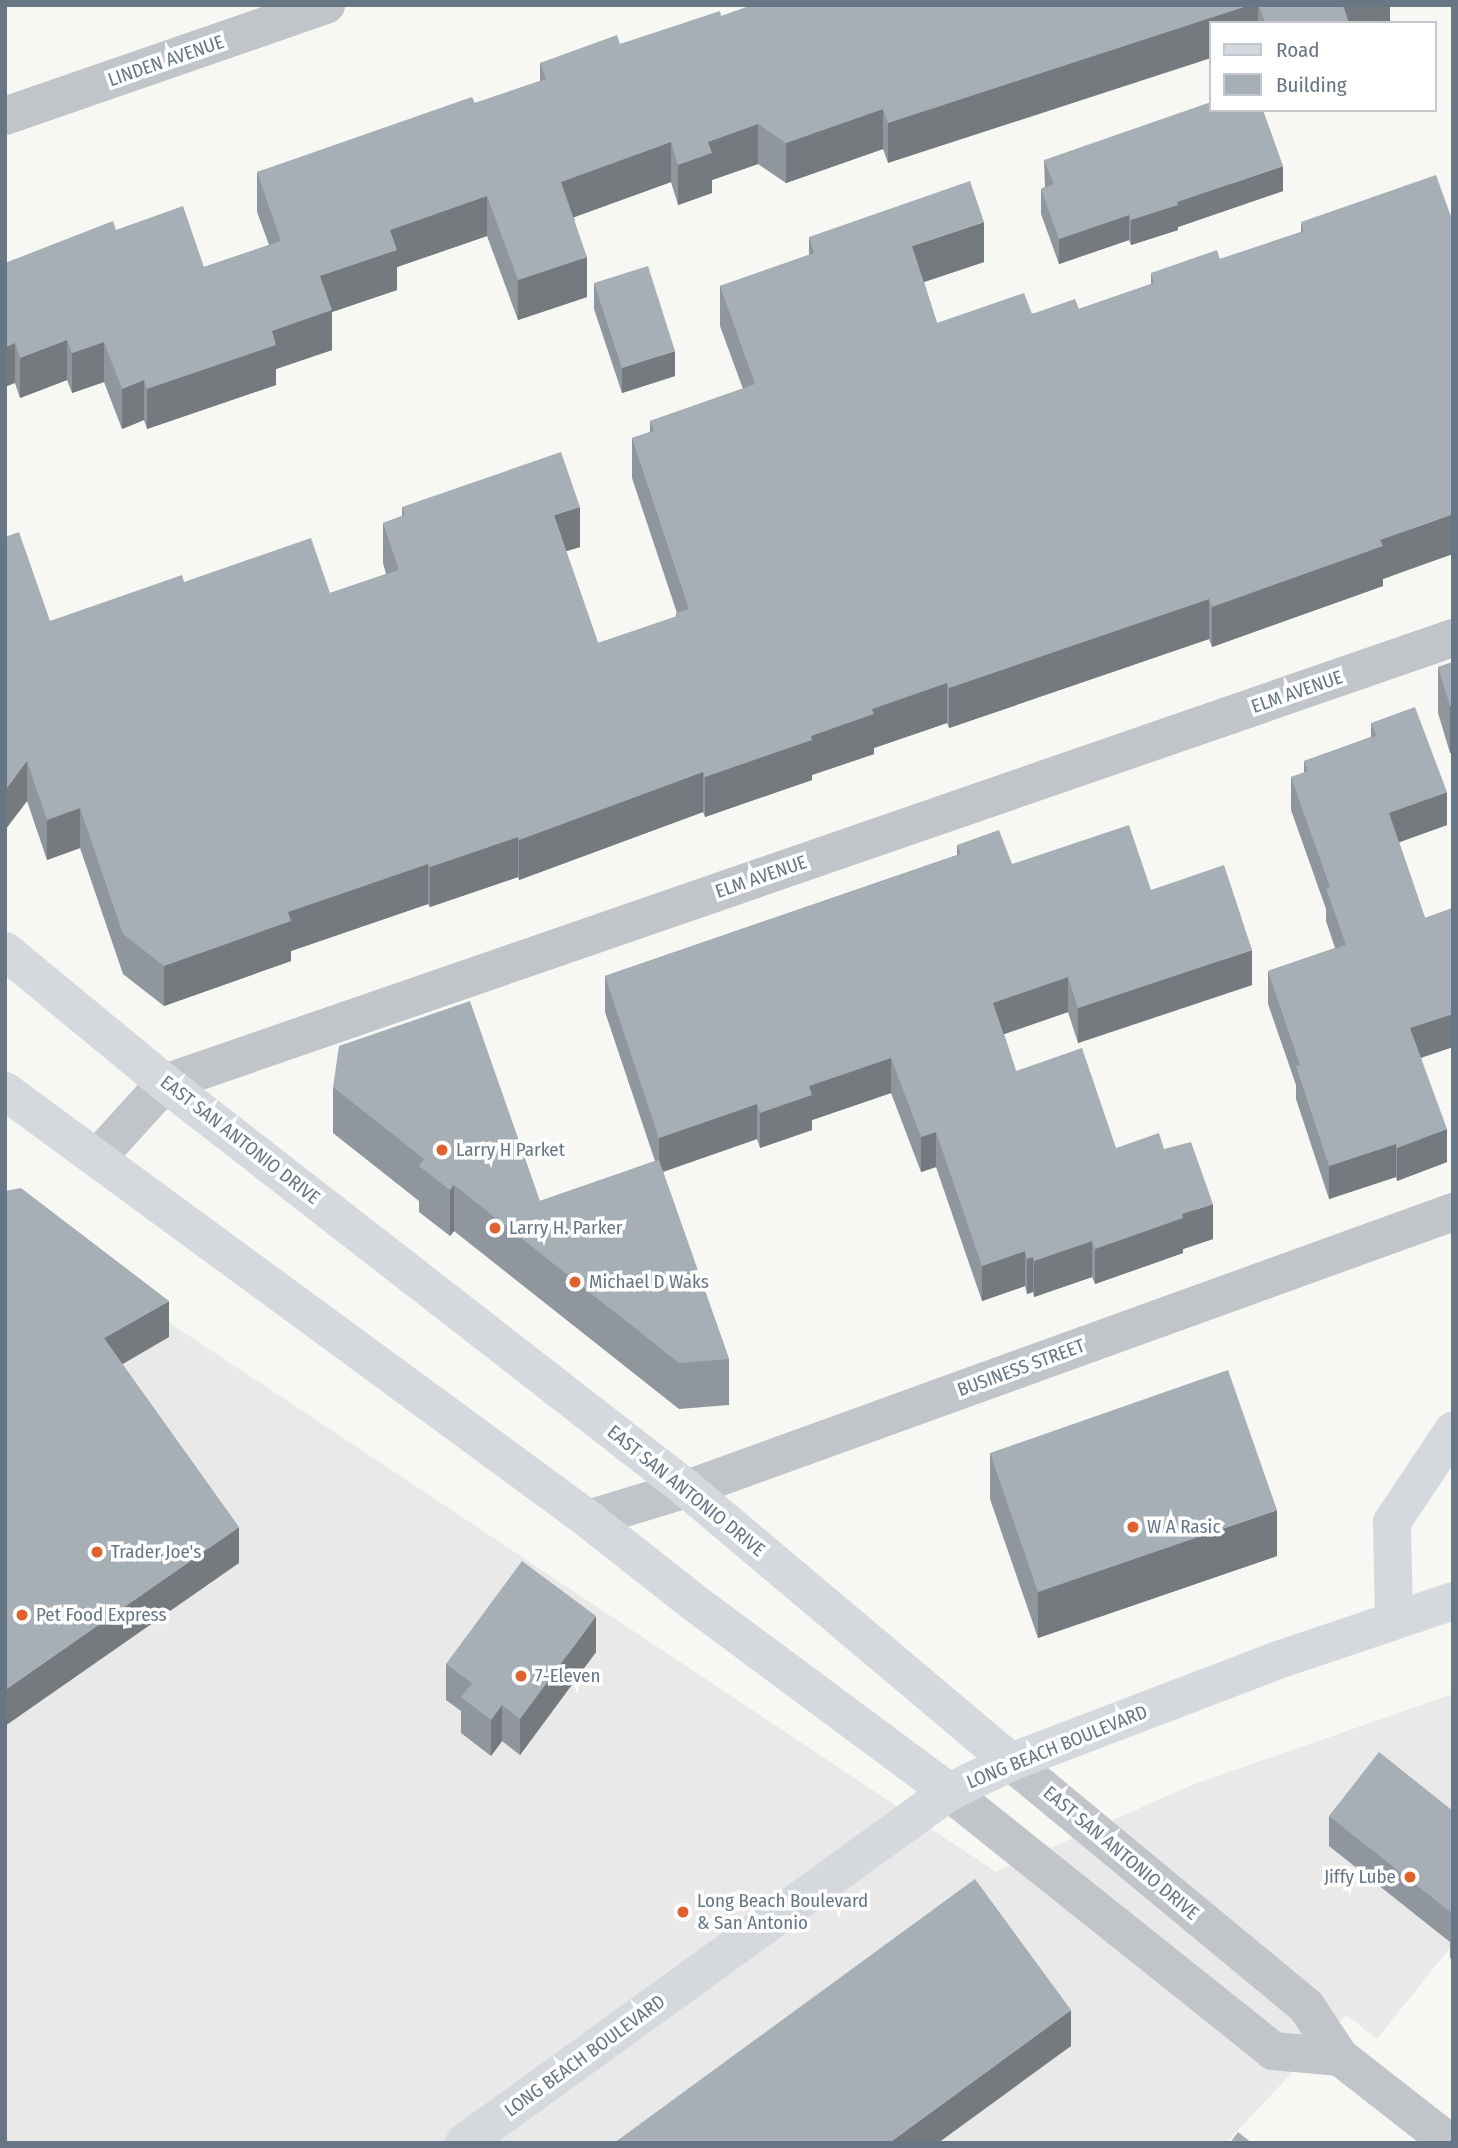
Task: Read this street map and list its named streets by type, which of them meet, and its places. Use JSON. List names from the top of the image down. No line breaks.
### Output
{"streets":{"main road":["EAST SAN ANTONIO DRIVE","LONG BEACH BOULEVARD"],"street":["LINDEN AVENUE","ELM AVENUE","BUSINESS STREET"]},"crossings":[["ELM AVENUE","EAST SAN ANTONIO DRIVE"],["EAST SAN ANTONIO DRIVE","BUSINESS STREET"],["EAST SAN ANTONIO DRIVE","LONG BEACH BOULEVARD"]],"places":["Larry H Parket","Larry H. Parker","Michael D Waks","W A Rasic","Trader Joe's","Pet Food Express","7-Eleven","Jiffy Lube","Long Beach Boulevard & San Antonio"],"legend":["Road","Building"]}
